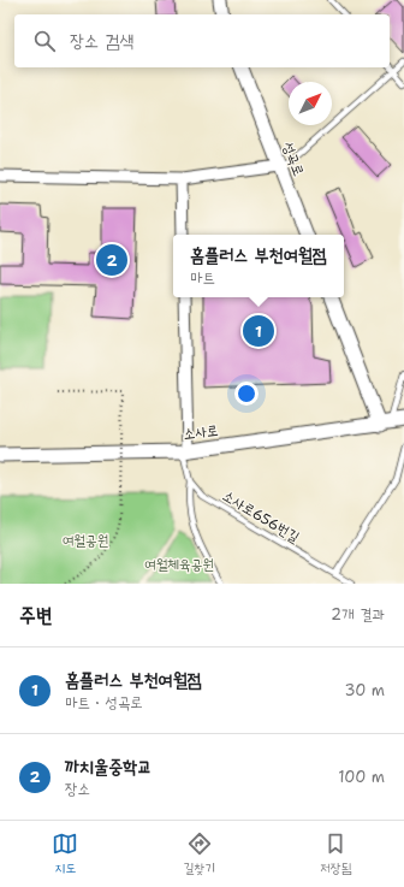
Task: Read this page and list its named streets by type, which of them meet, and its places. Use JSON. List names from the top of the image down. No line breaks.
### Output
{"streets":{"street":["성곡로","소사로"],"lane":["소사로656번길"]},"parks":["여월공원","여월체육공원"],"north":"top right","page":{"search":"장소 검색","popup":["홈플러스 부천여월점","마트"],"pins":["2","1"],"heading":["주변","2개 결과"],"list":[{"mark":"1","name":"홈플러스 부천여월점","note":"마트 · 성곡로","value":"30 m"},{"mark":"2","name":"까치울중학교","note":"장소","value":"100 m"}],"nav":["지도","길찾기","저장됨"]}}
